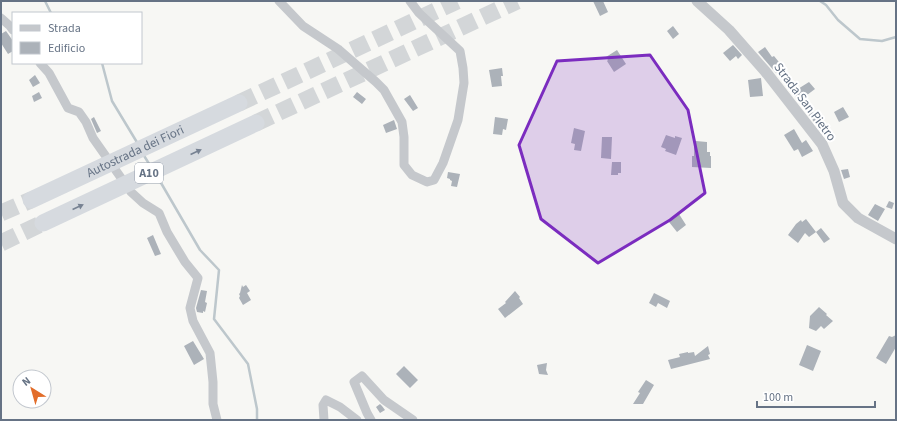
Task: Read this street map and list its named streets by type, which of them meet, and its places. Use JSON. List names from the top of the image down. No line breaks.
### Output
{"streets":{"highway":["Autostrada dei Fiori","A10"],"street":["Strada San Pietro"]},"legend":["Strada","Edificio"],"scale_bar":"100 m","north":"top left"}
